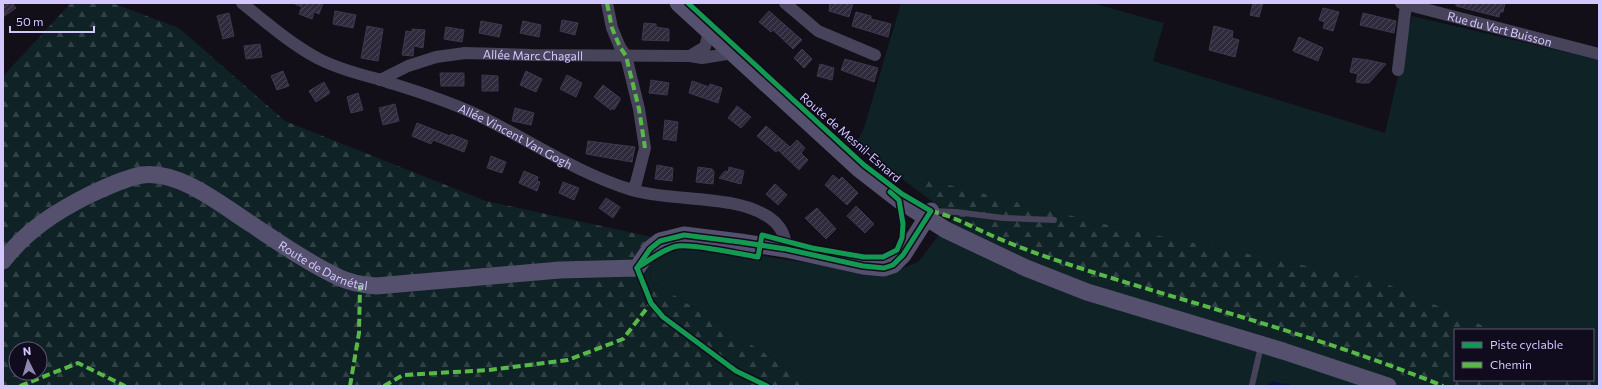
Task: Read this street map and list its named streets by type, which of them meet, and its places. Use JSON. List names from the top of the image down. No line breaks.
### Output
{"streets":{"main road":["Route de Mesnil-Esnard","Route de Darnétal"],"street":["Rue du Vert Buisson","Allée Marc Chagall","Allée Vincent Van Gogh"]},"crossings":[["Allée Marc Chagall","Allée Vincent Van Gogh"],["Allée Marc Chagall","Route de Mesnil-Esnard"],["Allée Vincent Van Gogh","Route de Darnétal"]],"legend":["Piste cyclable","Chemin"],"scale_bar":"50 m","north":"top"}
